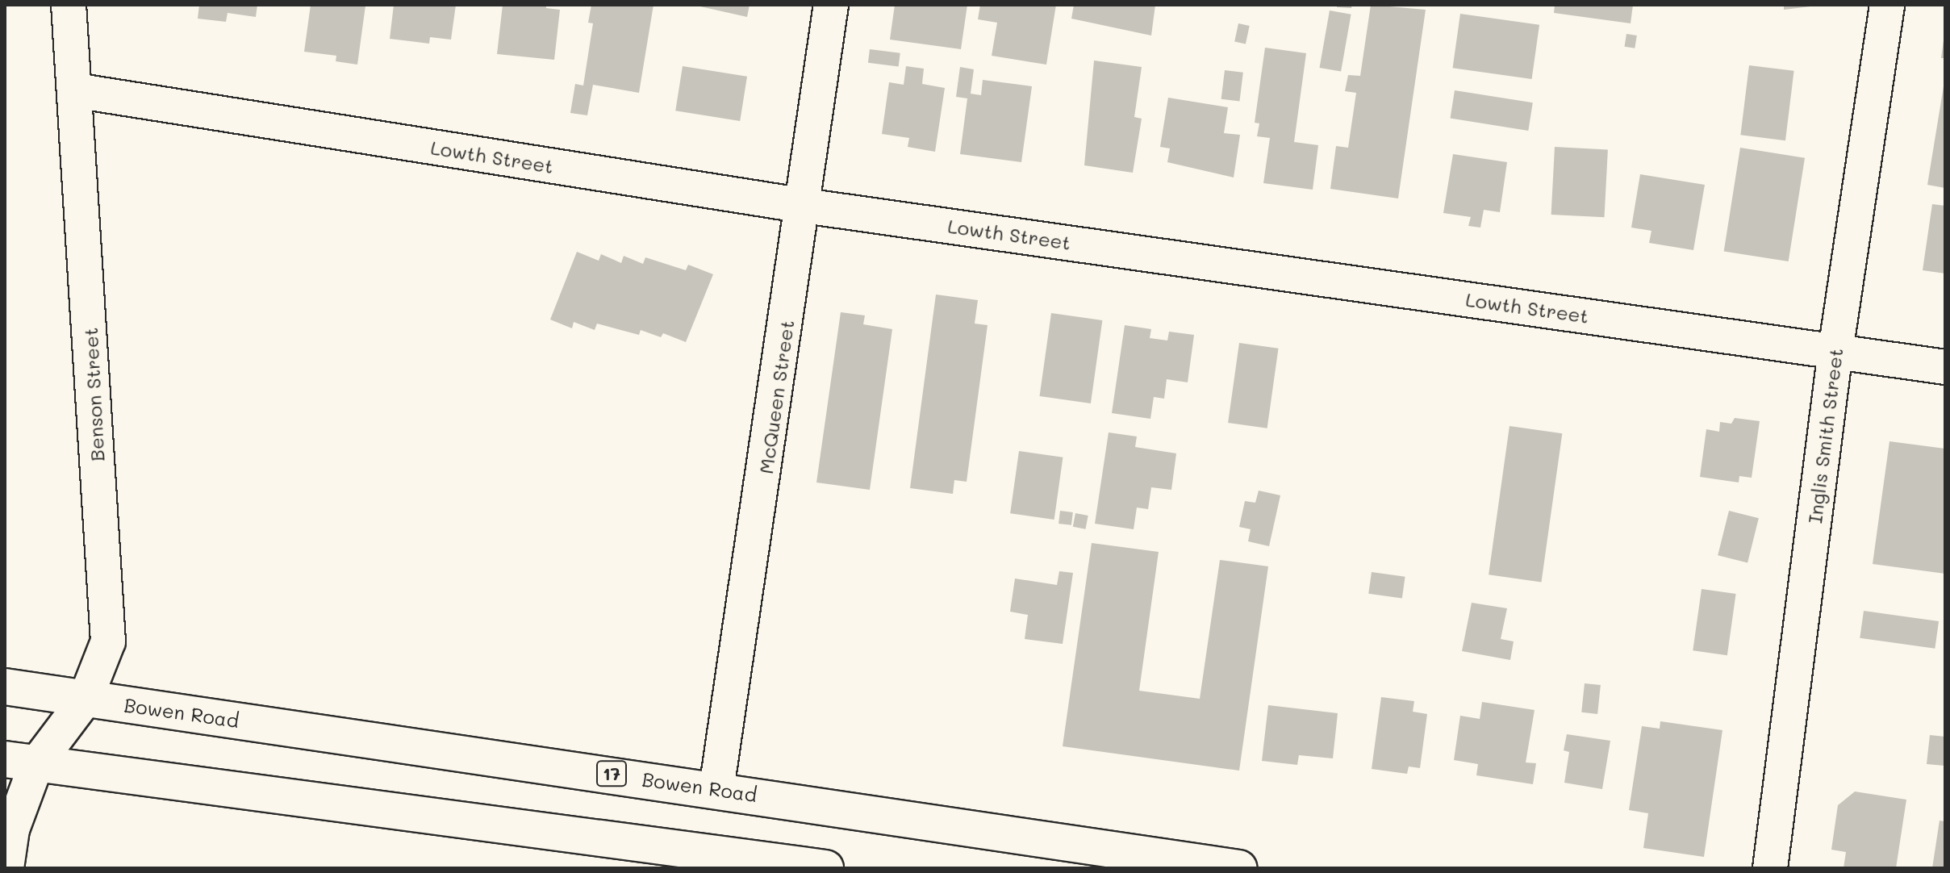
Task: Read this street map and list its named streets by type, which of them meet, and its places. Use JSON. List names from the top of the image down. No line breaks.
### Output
{"streets":{"main road":["Bowen Road","17"],"street":["Lowth Street","Benson Street","McQueen Street","Inglis Smith Street"]},"crossings":[["Lowth Street","Benson Street"],["Lowth Street","McQueen Street"],["Lowth Street","Inglis Smith Street"],["Benson Street","Bowen Road"],["McQueen Street","Bowen Road"]]}
